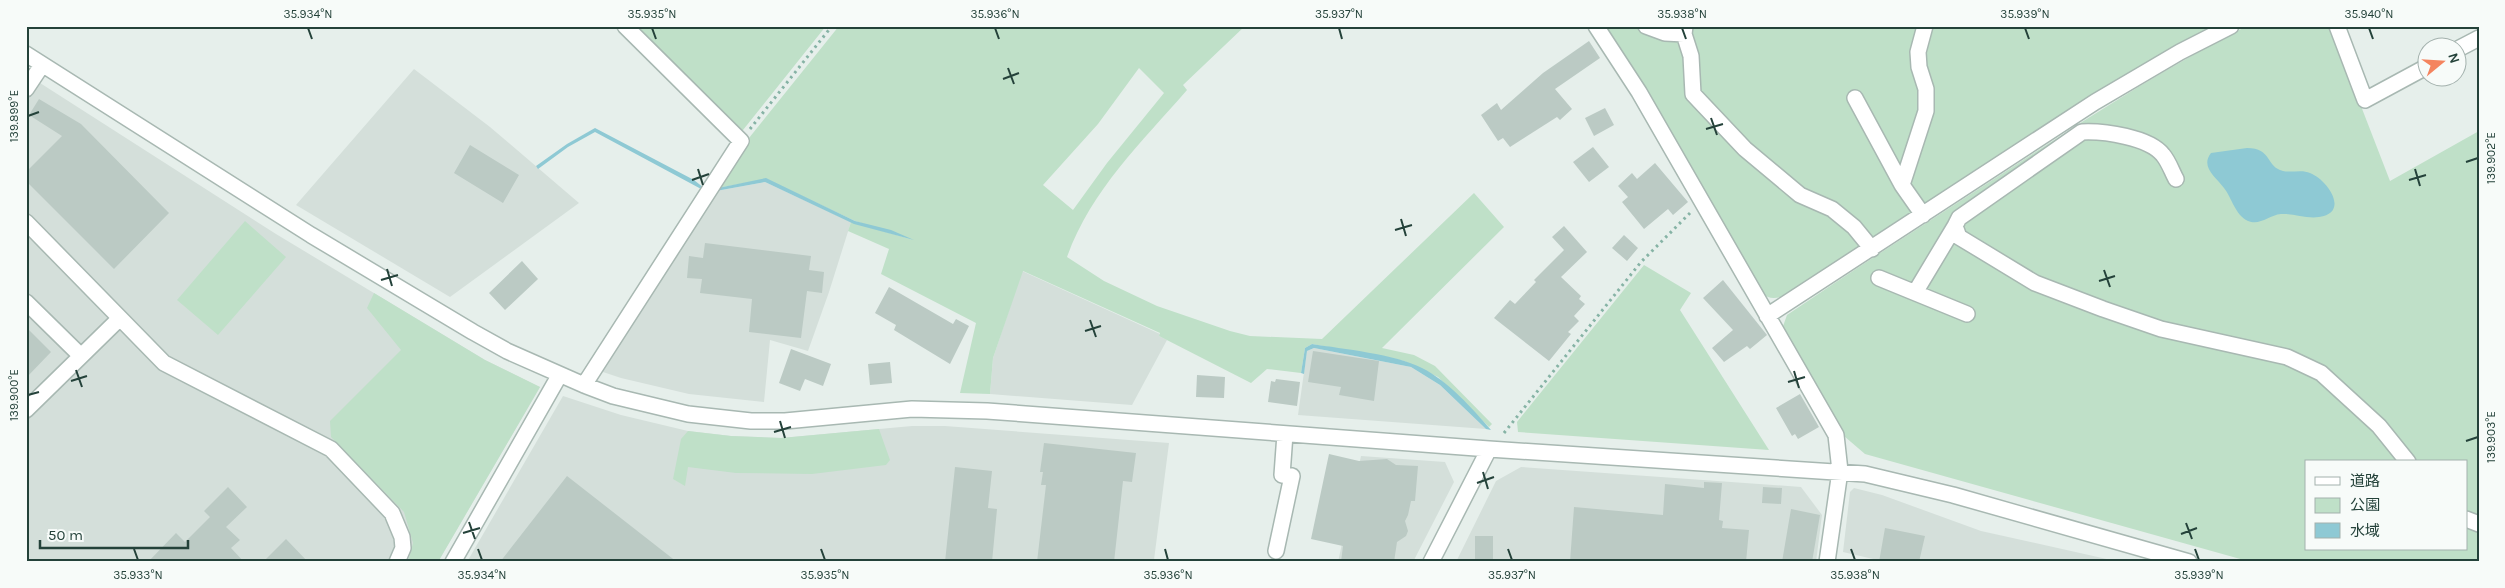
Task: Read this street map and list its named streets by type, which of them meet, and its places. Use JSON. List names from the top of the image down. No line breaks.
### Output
{"legend":["道路","公園","水域"],"scale_bar":"50 m","north":"right","coordinates":["35.934°N","35.935°N","35.936°N","35.937°N","35.938°N","35.939°N","35.940°N","139.899°E","139.902°E","139.900°E","139.903°E","35.933°N"]}
